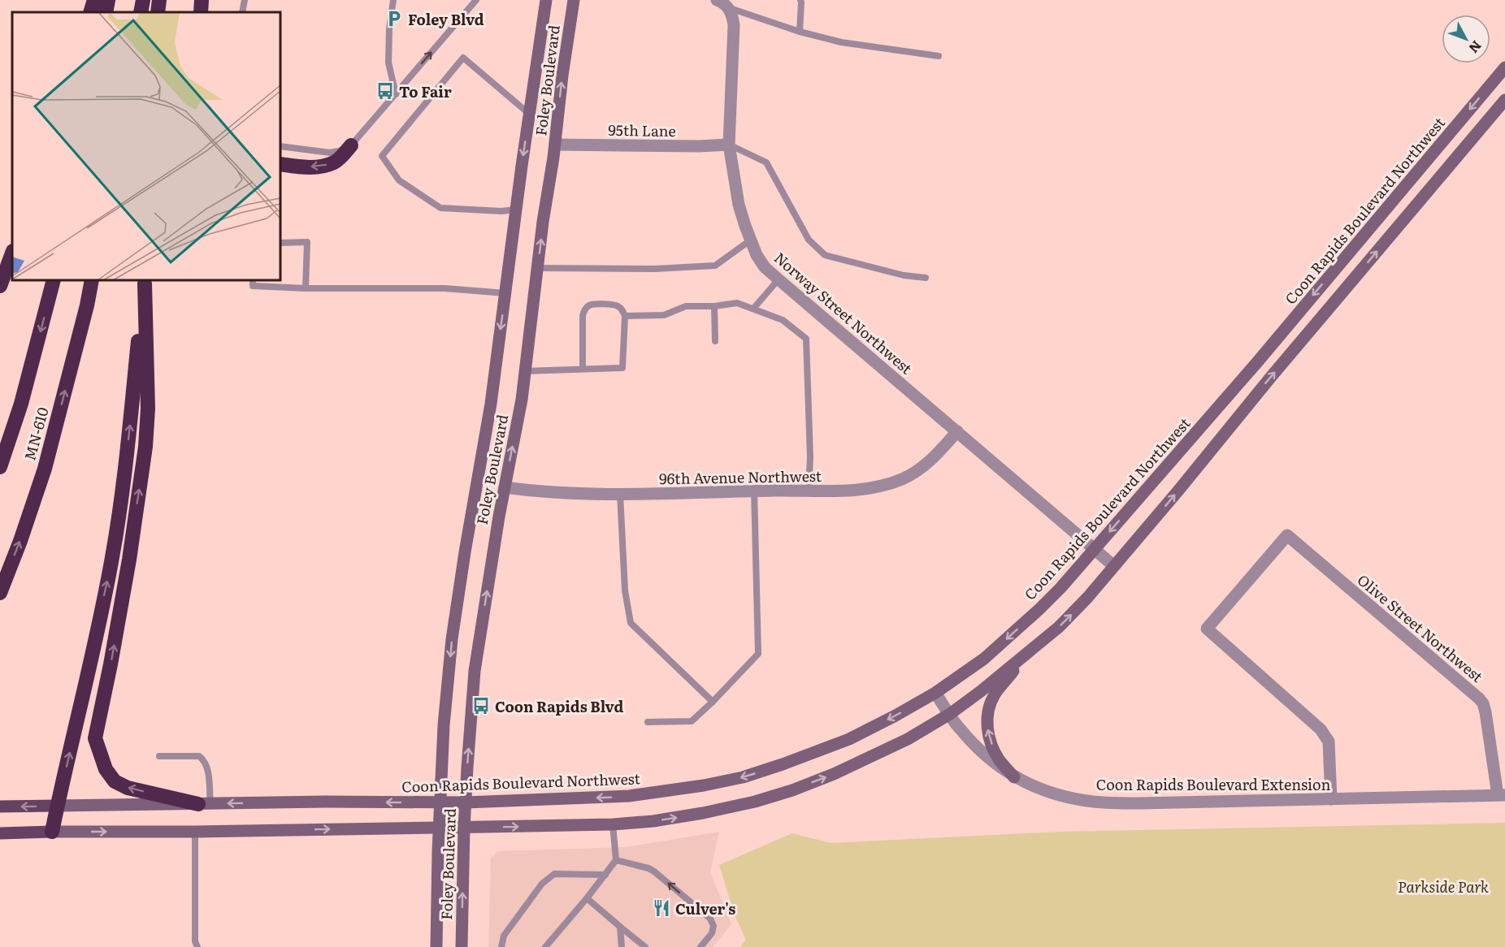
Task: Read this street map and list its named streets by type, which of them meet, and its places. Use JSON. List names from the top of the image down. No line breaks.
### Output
{"streets":{"highway":["MN-610"],"main road":["Foley Boulevard","Coon Rapids Boulevard Northwest"],"street":["95th Lane","Norway Street Northwest","96th Avenue Northwest","Olive Street Northwest","Coon Rapids Boulevard Extension"]},"crossings":[["Foley Boulevard","95th Lane"],["Foley Boulevard","Coon Rapids Boulevard Northwest"],["Foley Boulevard","96th Avenue Northwest"],["95th Lane","Norway Street Northwest"],["Coon Rapids Boulevard Northwest","Norway Street Northwest"],["Coon Rapids Boulevard Northwest","Coon Rapids Boulevard Extension"],["Norway Street Northwest","96th Avenue Northwest"],["Olive Street Northwest","Coon Rapids Boulevard Extension"]],"parks":["Parkside Park"],"places":{"parking":["Foley Blvd"],"bus stop":["To Fair","Coon Rapids Blvd"],"restaurant":["Culver's"]},"north":"bottom right"}
